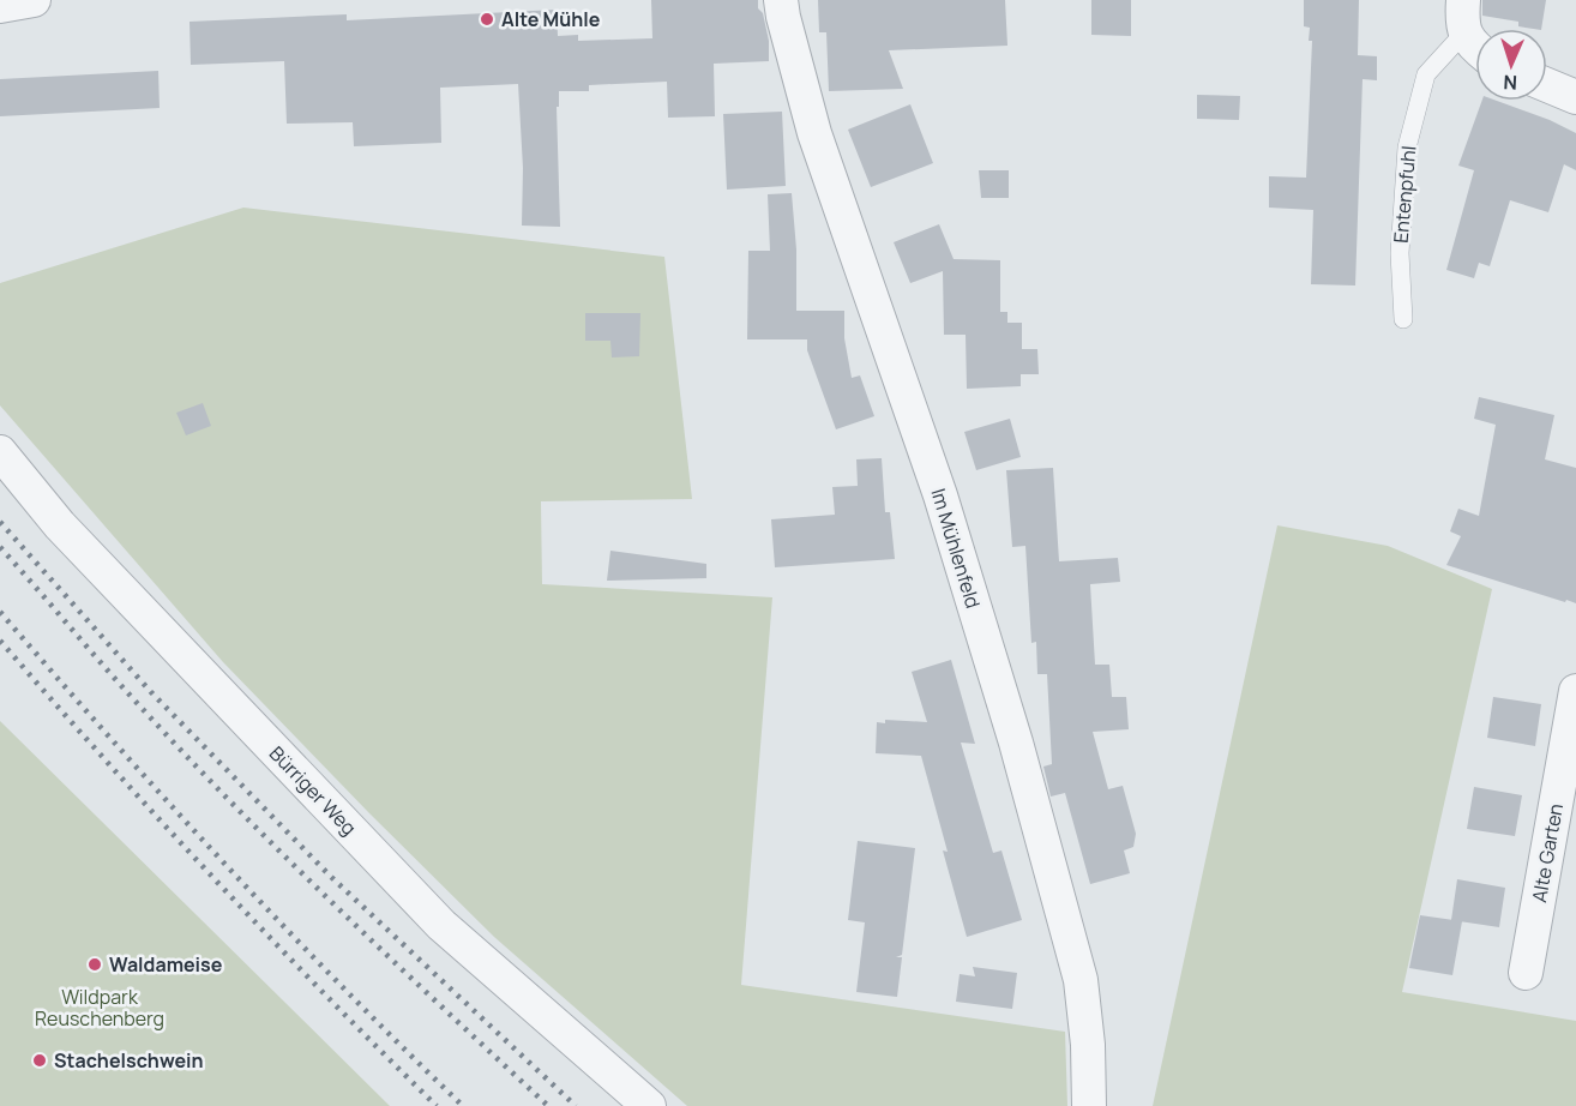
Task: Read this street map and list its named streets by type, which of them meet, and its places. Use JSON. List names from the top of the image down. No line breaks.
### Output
{"streets":{"street":["Im Mühlenfeld","Bürriger Weg","Alte Garten"],"lane":["Entenpfuhl"]},"parks":["Wildpark Reuschenberg"],"places":["Alte Mühle","Waldameise","Stachelschwein"],"north":"bottom"}
